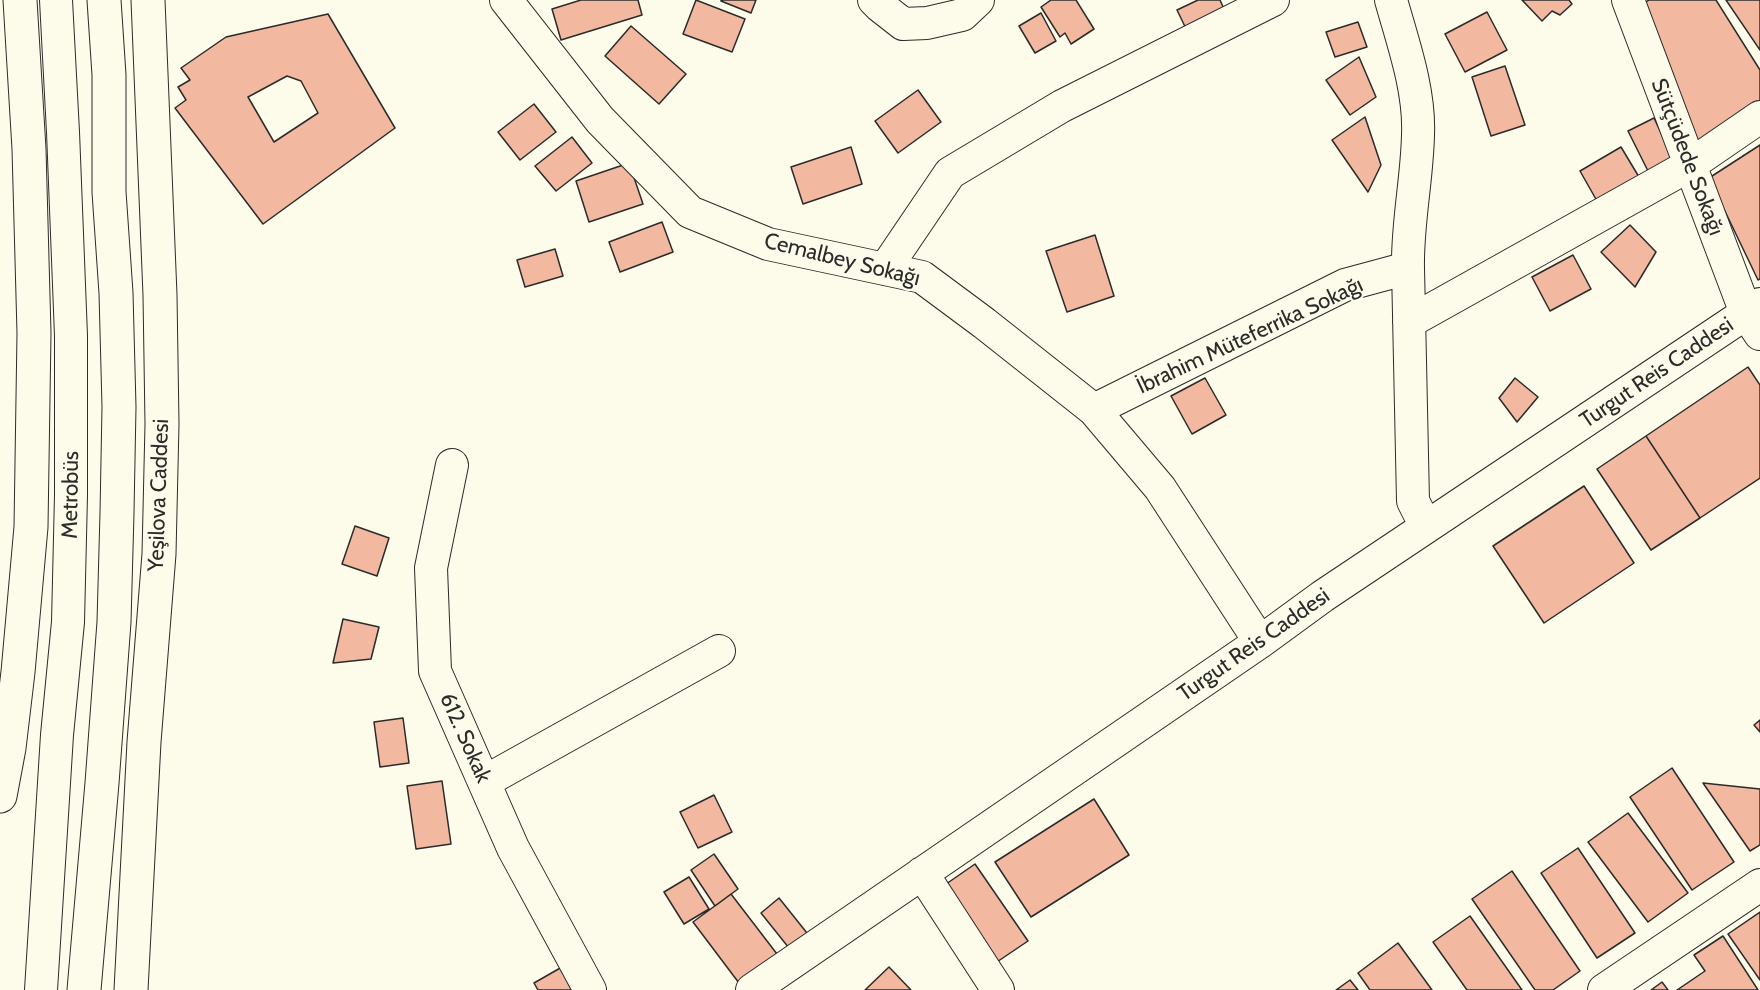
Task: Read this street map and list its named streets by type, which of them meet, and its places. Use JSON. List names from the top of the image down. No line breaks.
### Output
{"streets":{"main road":["Yeşilova Caddesi"],"street":["Sütçüdede Sokağı","Cemalbey Sokağı","İbrahim Müteferrika Sokağı","Turgut Reis Caddesi","Metrobüs","612. Sokak"]},"crossings":[["Sütçüdede Sokağı","Turgut Reis Caddesi"],["Cemalbey Sokağı","İbrahim Müteferrika Sokağı"],["Cemalbey Sokağı","Turgut Reis Caddesi"]]}
